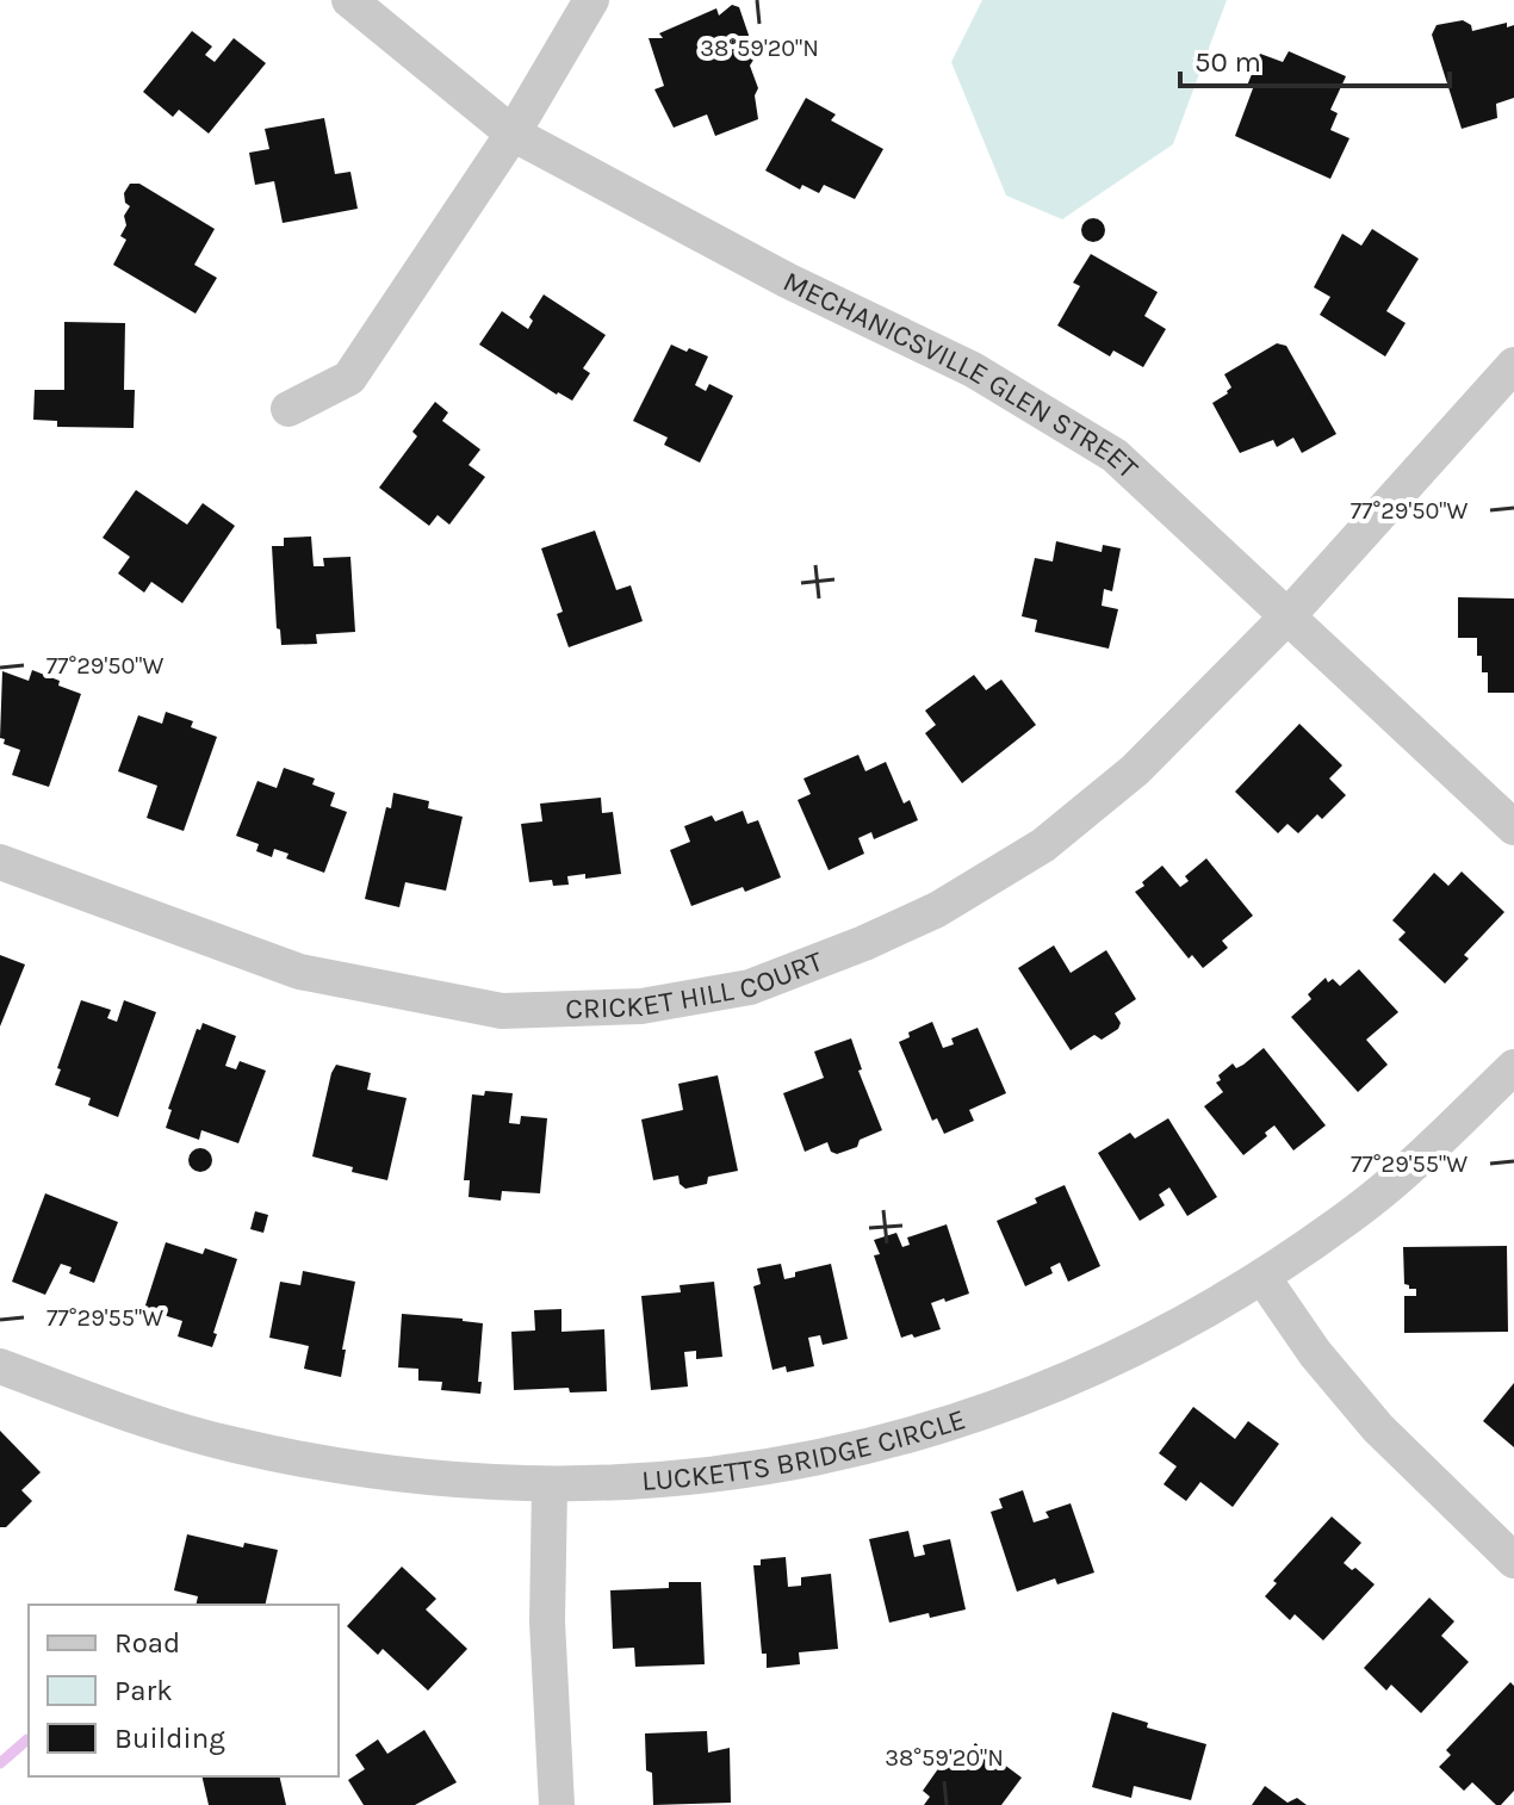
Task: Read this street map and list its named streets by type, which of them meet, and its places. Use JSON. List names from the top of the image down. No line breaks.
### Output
{"streets":{"street":["MECHANICSVILLE GLEN STREET","CRICKET HILL COURT","LUCKETTS BRIDGE CIRCLE"]},"crossings":[["MECHANICSVILLE GLEN STREET","CRICKET HILL COURT"]],"legend":["Road","Park","Building"],"scale_bar":"50 m","coordinates":["38°59'20\"N","77°29'50\"W","77°29'55\"W"]}
